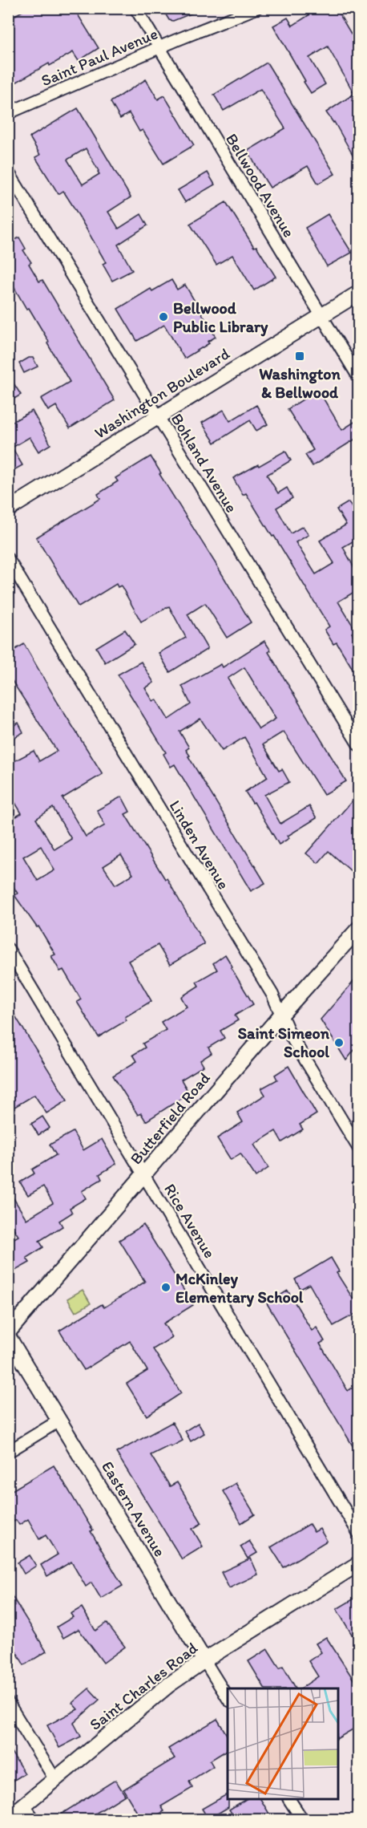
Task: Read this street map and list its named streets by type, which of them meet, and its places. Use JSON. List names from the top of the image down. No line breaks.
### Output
{"streets":{"main road":["Washington Boulevard","Butterfield Road","Eastern Avenue","Saint Charles Road"],"street":["Saint Paul Avenue","Bellwood Avenue","Bohland Avenue","Linden Avenue","Rice Avenue"]},"crossings":[["Saint Paul Avenue","Bellwood Avenue"],["Bellwood Avenue","Washington Boulevard"],["Washington Boulevard","Bohland Avenue"],["Linden Avenue","Butterfield Road"],["Butterfield Road","Rice Avenue"],["Eastern Avenue","Saint Charles Road"]],"places":{"other":["Bellwood Public Library","Saint Simeon School","McKinley Elementary School"],"transit":["Washington & Bellwood"]}}
